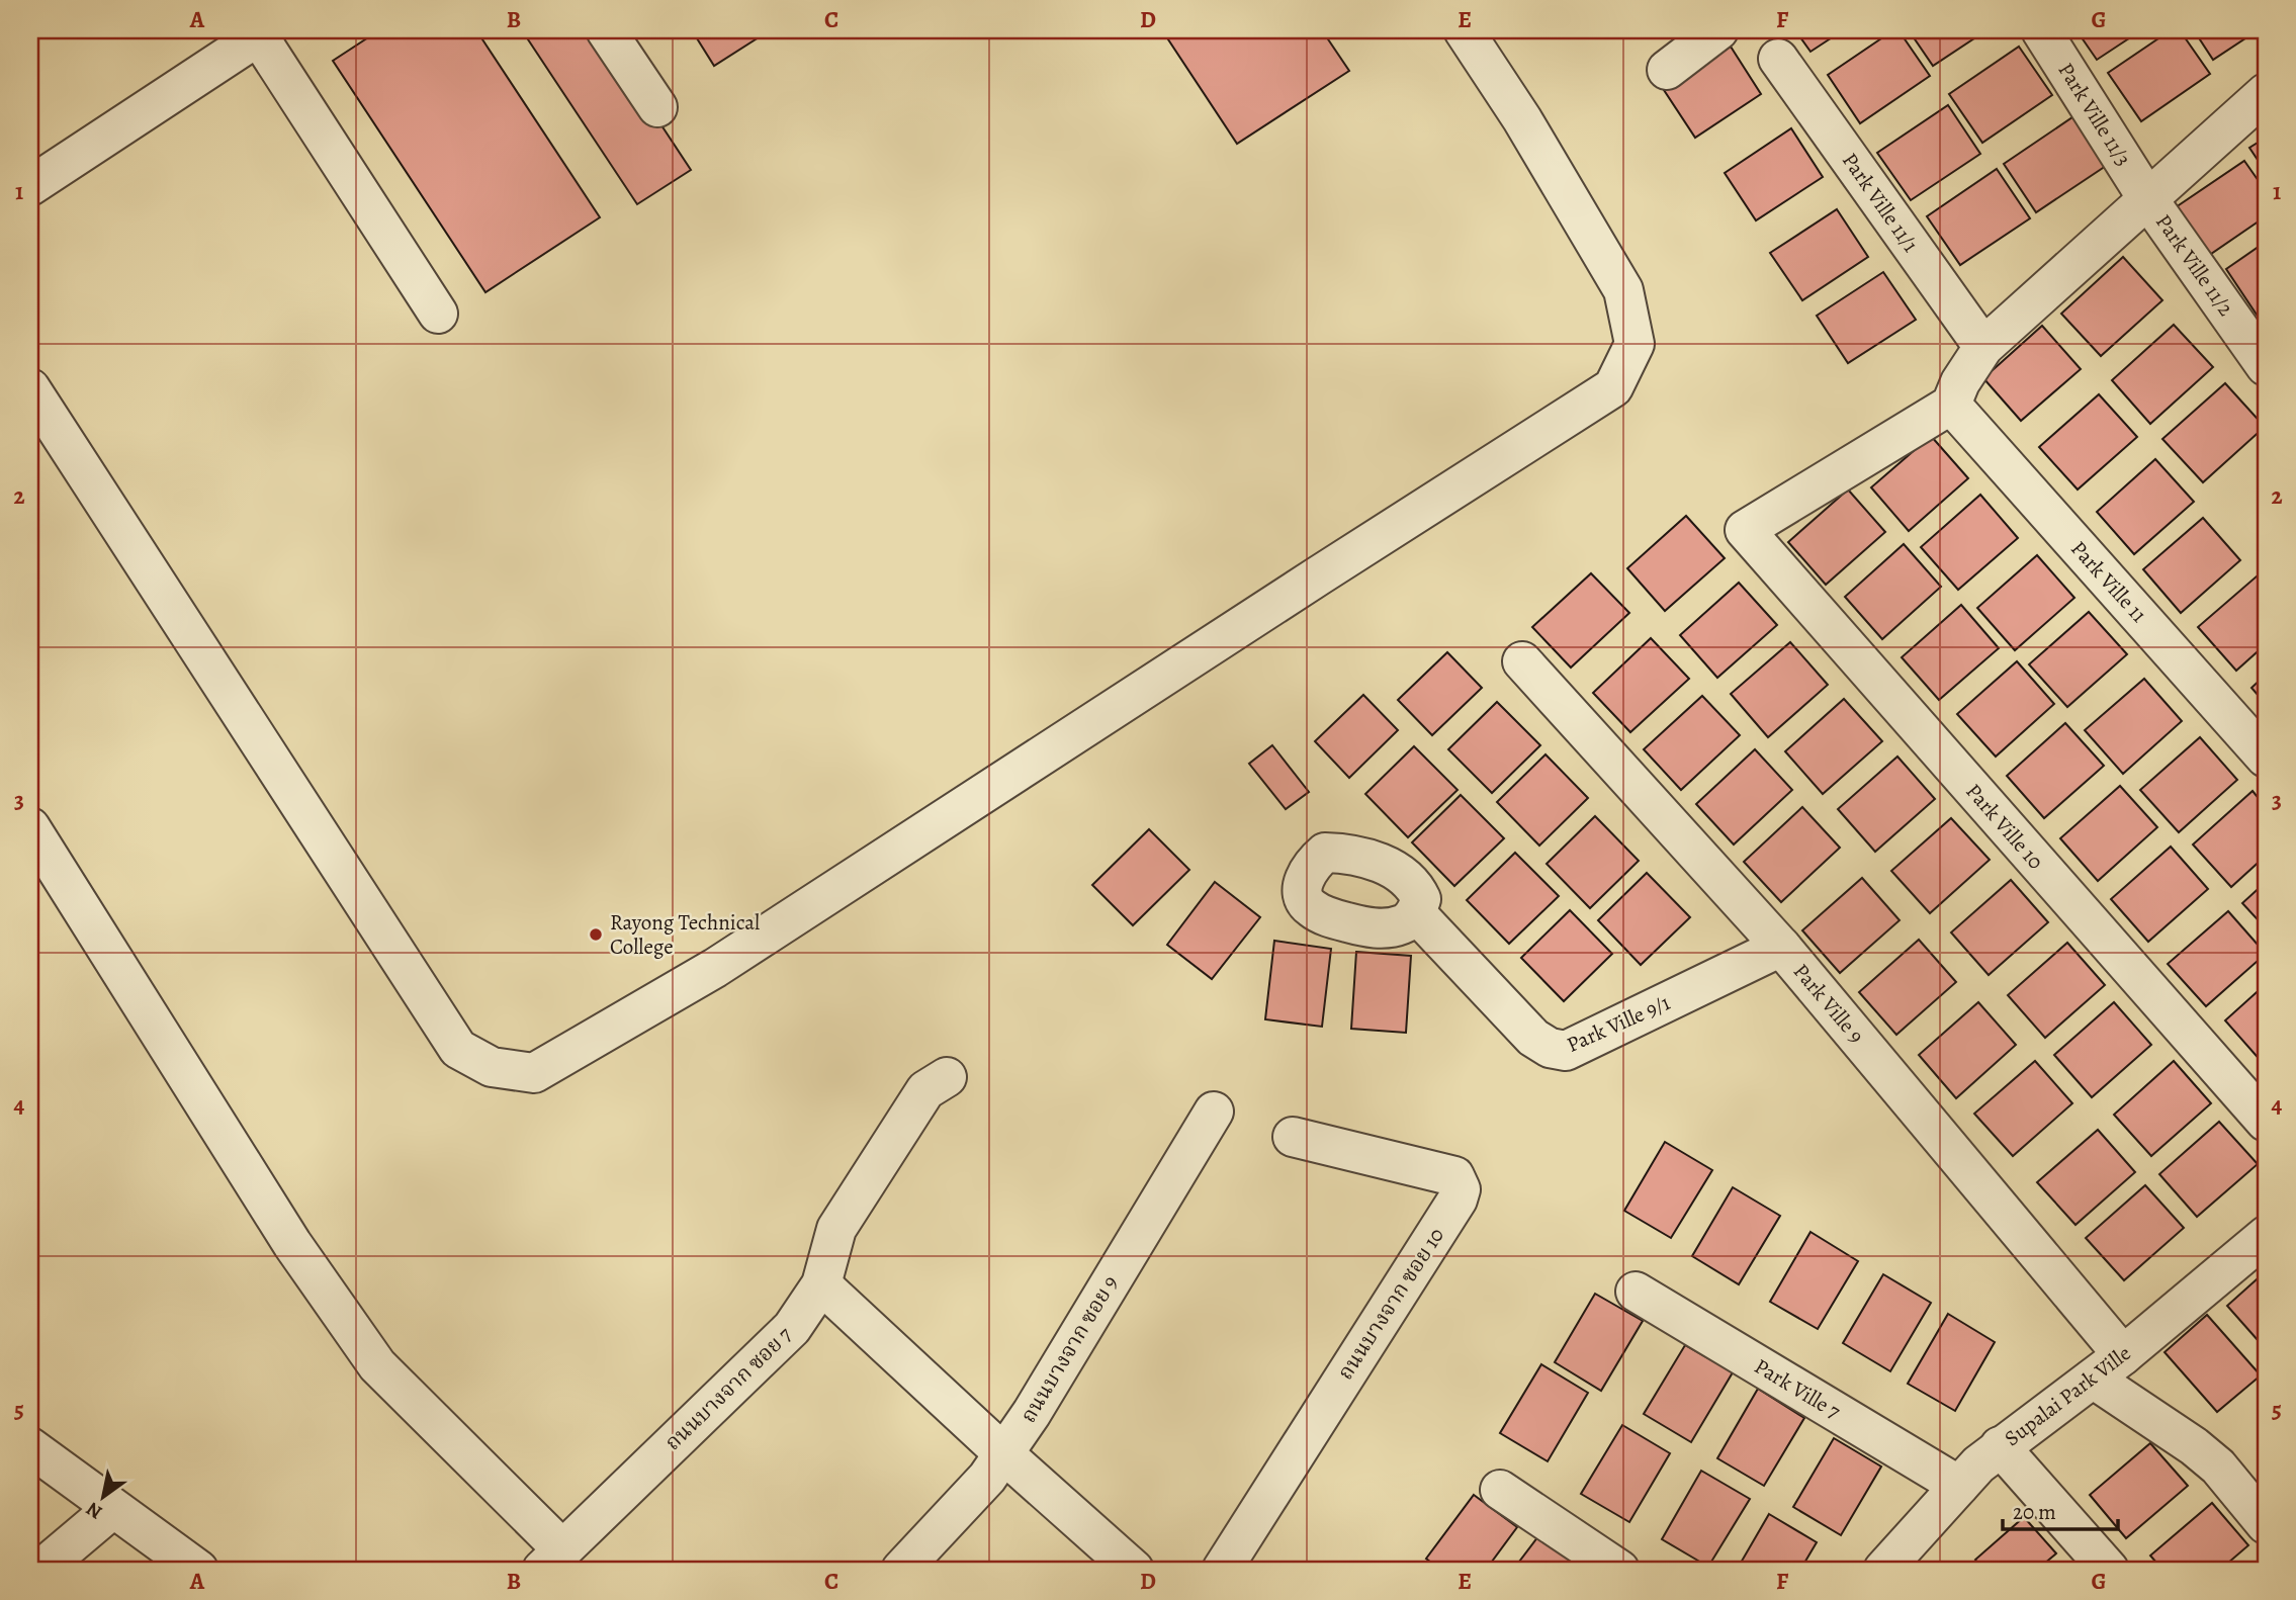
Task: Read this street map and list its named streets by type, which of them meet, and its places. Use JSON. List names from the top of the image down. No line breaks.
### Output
{"streets":{"street":["Park Ville 11/3","Park Ville 11/1","Park Ville 11/2","Park Ville 11","Park Ville 10","Park Ville 9","Park Ville 9/1","ถนนบางจาก ซอย 10","ถนนบางจาก ซอย 9","ถนนบางจาก ซอย 7","Park Ville 7","Supalai Park Ville"]},"crossings":[["Park Ville 11/3","Park Ville 11/2"],["Park Ville 11","Park Ville 10"],["Park Ville 9","Park Ville 9/1"],["Park Ville 9","Supalai Park Ville"],["Park Ville 7","Supalai Park Ville"]],"places":["Rayong Technical College"],"scale_bar":"20 m","north":"bottom left","grid":{"columns":["A","B","C","D","E","F","G"],"rows":["1","2","3","4","5"]}}
